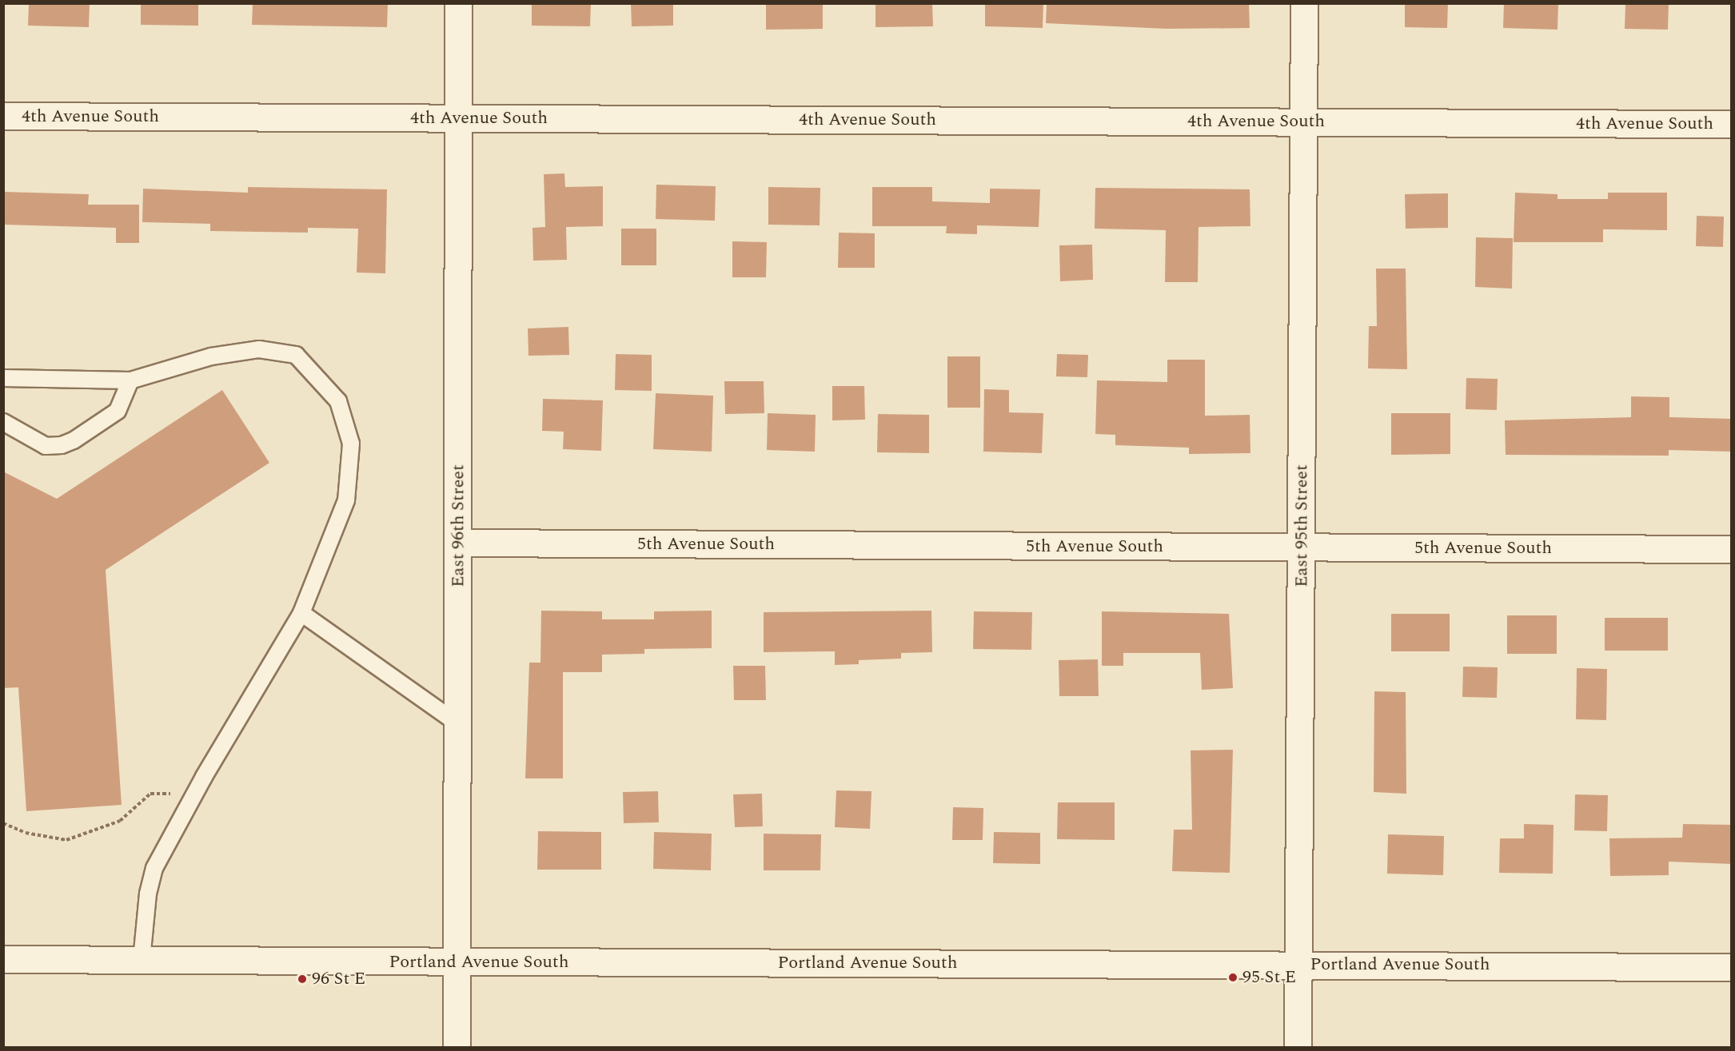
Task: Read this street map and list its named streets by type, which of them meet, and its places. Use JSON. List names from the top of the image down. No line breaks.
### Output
{"streets":{"street":["4th Avenue South","East 96th Street","East 95th Street","5th Avenue South","Portland Avenue South"]},"crossings":[["4th Avenue South","East 96th Street"],["4th Avenue South","East 95th Street"],["East 96th Street","5th Avenue South"],["East 96th Street","Portland Avenue South"],["East 95th Street","5th Avenue South"],["East 95th Street","Portland Avenue South"]],"places":["95 St E","96 St E"]}
